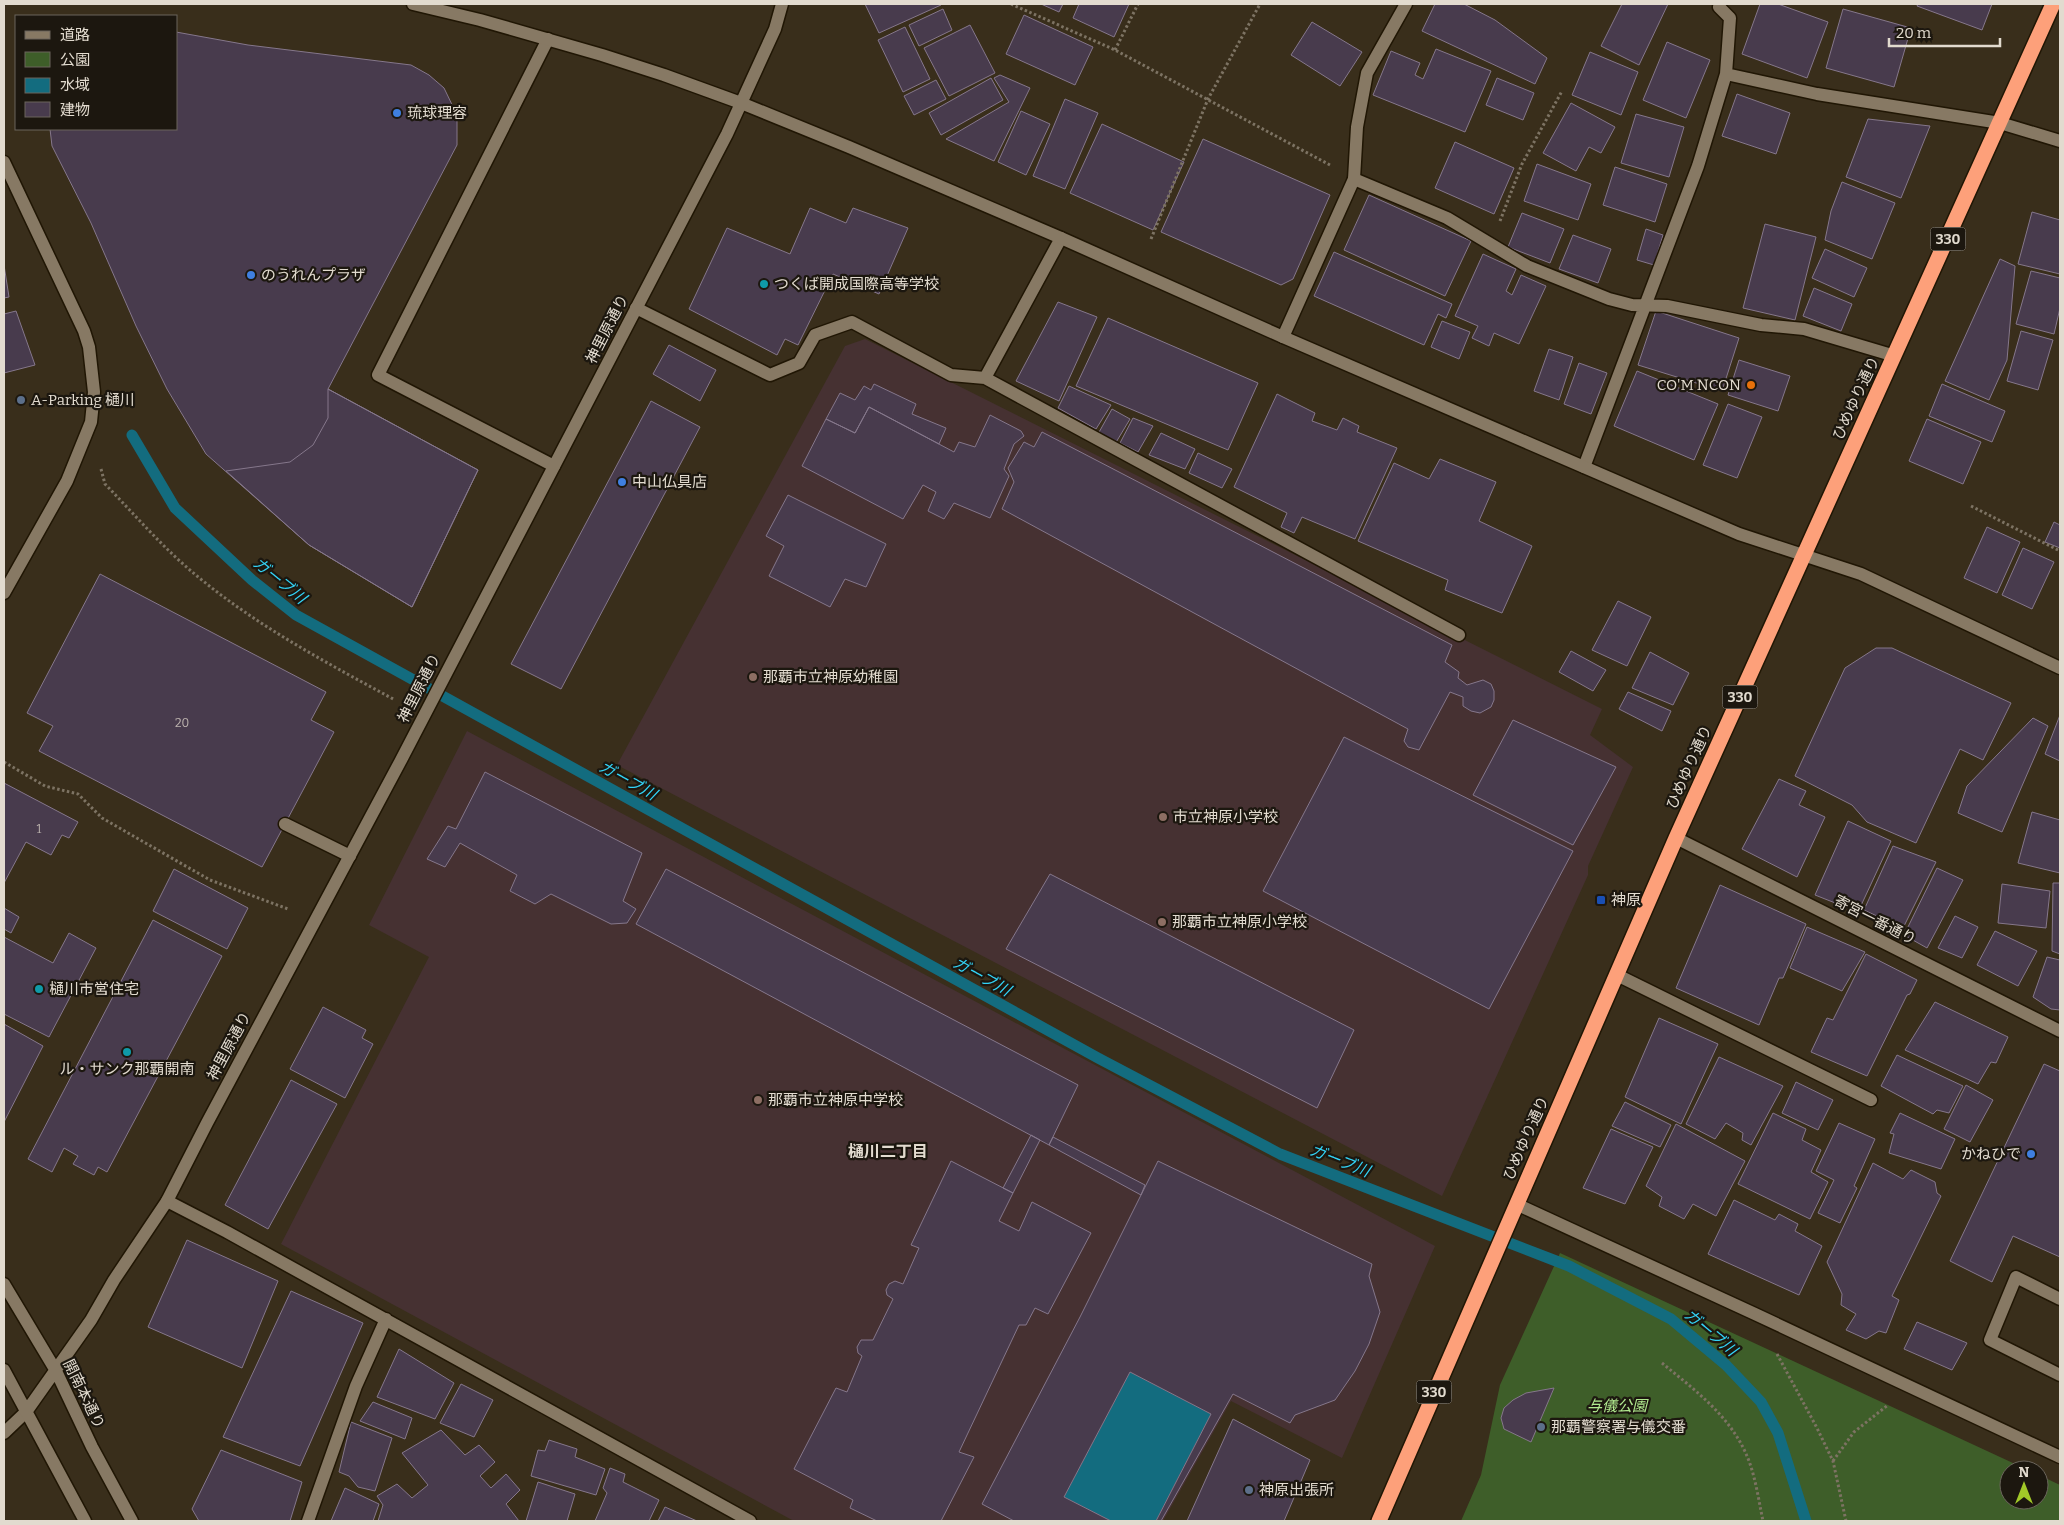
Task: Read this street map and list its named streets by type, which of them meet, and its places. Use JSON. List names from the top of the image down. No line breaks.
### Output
{"streets":{"highway":["330","ひめゆり通り"],"street":["神里原通り","寄宮一番通り","開南本通り"]},"crossings":[["神里原通り","開南本通り"],["ひめゆり通り","寄宮一番通り"]],"districts":["樋川二丁目"],"water":["ガーブ川"],"parks":["与儀公園"],"places":{"other":["琉球理容","のうれんプラザ","つくば開成国際高等学校","CO'M NCON","A-Parking 樋川","中山仏具店","那覇市立神原幼稚園","市立神原小学校","那覇市立神原小学校","樋川市営住宅","ル・サンク那覇開南","那覇市立神原中学校","かねひで","那覇警察署与儀交番","神原出張所"],"transit":["神原"]},"house_numbers":["20","1"],"legend":["道路","公園","水域","建物"],"scale_bar":"20 m","north":"top"}
